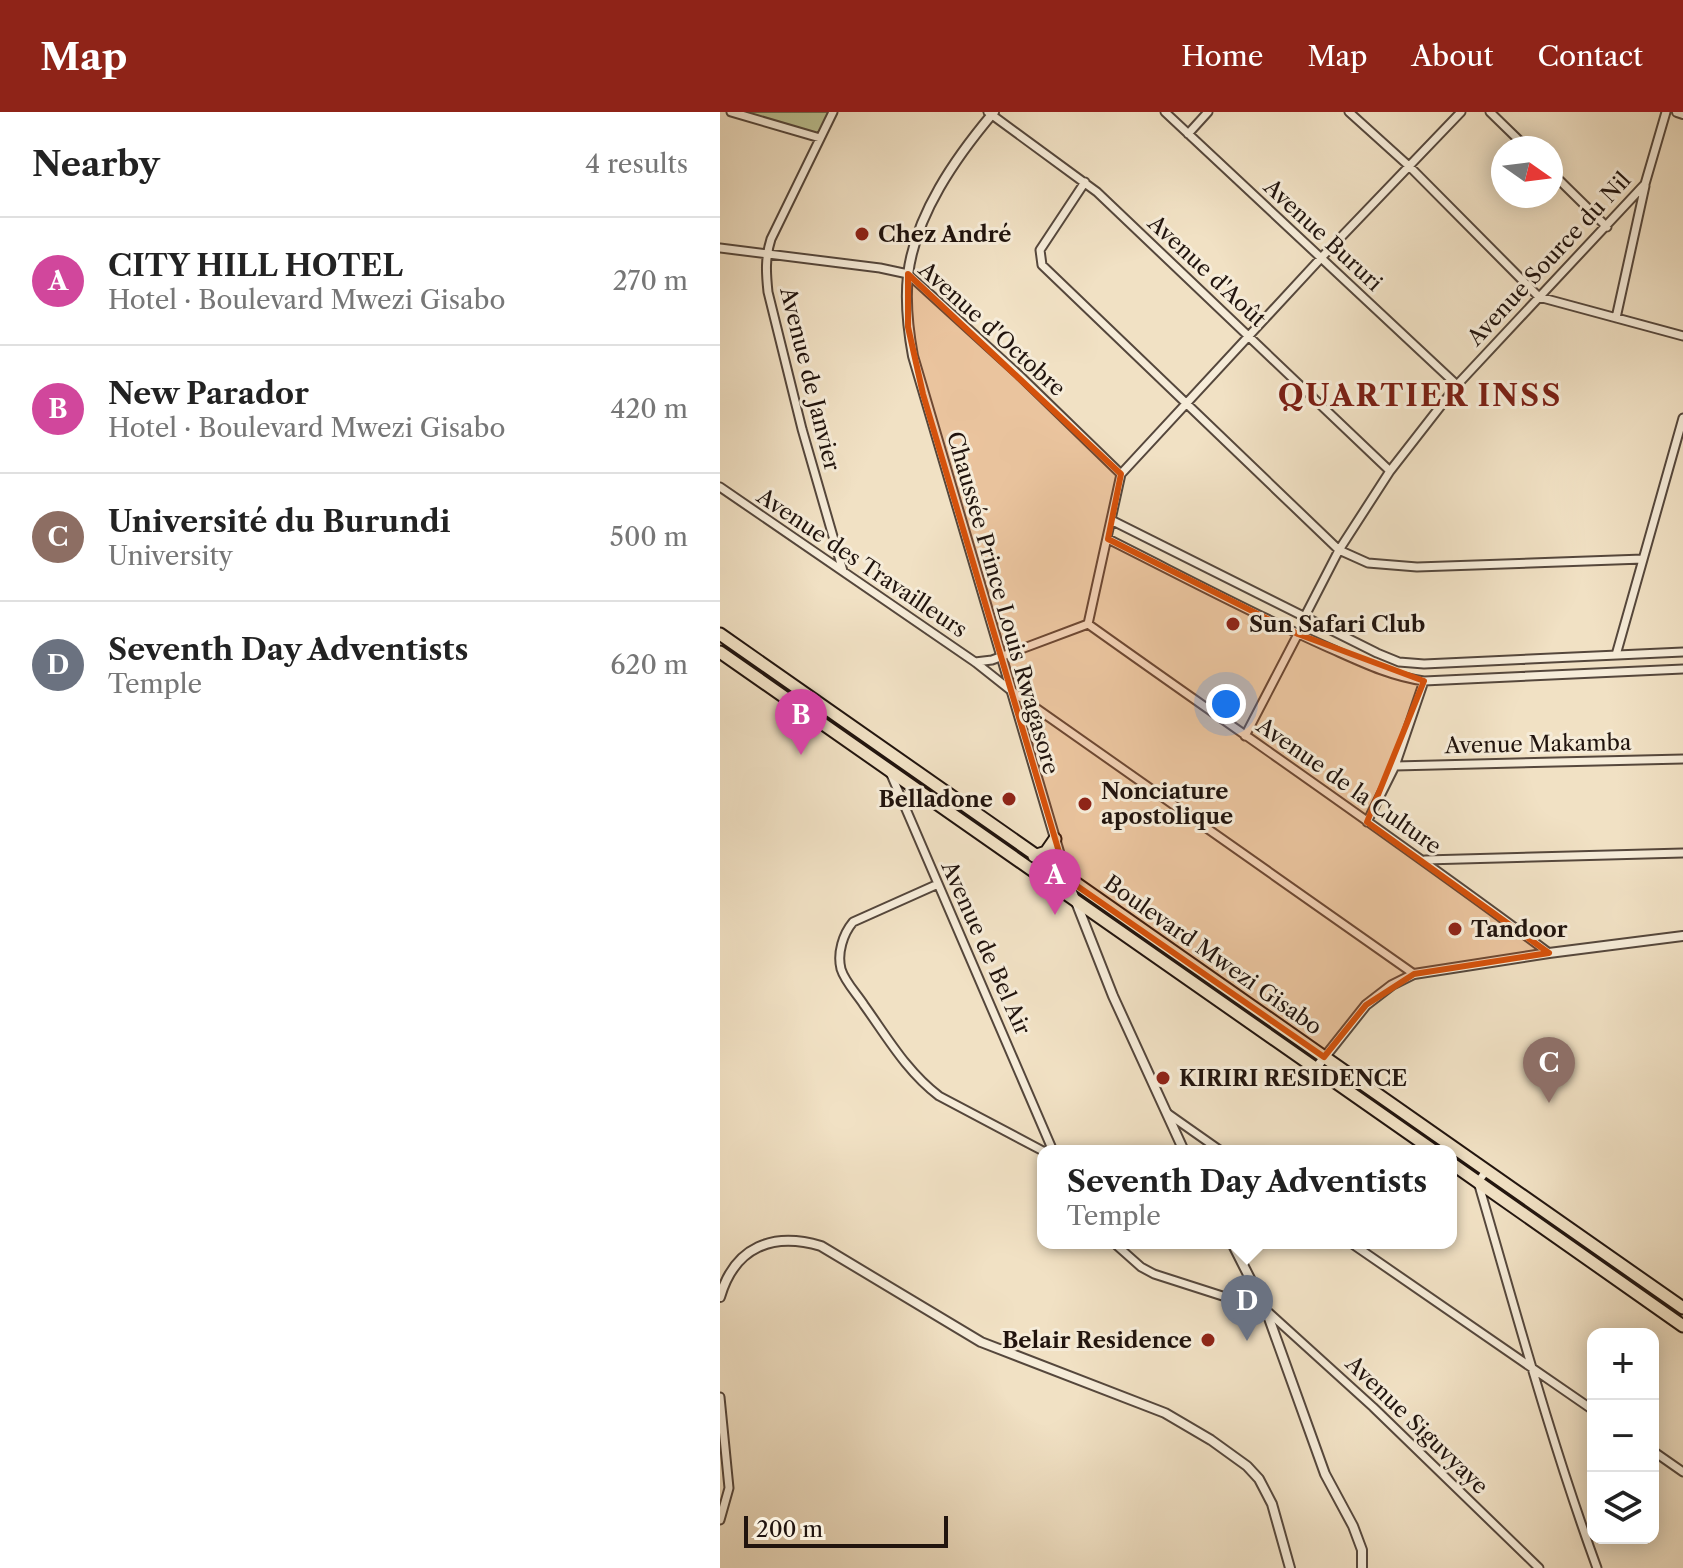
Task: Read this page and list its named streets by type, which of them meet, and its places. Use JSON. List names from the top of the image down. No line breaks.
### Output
{"streets":{"main road":["Boulevard Mwezi Gisabo"],"street":["Avenue Bururi","Avenue Source du Nil","Avenue d'Août","Avenue d'Octobre","Avenue de Janvier","Avenue des Travailleurs","Chaussée Prince Louis Rwagasore","Avenue Makamba","Avenue de la Culture","Avenue de Bel Air","Avenue Siguvyaye"]},"crossings":[["Avenue Bururi","Avenue Source du Nil"],["Avenue Source du Nil","Avenue d'Août"],["Avenue d'Août","Chaussée Prince Louis Rwagasore"],["Avenue d'Octobre","Avenue de Janvier"],["Avenue d'Octobre","Chaussée Prince Louis Rwagasore"],["Avenue de Janvier","Avenue des Travailleurs"],["Avenue des Travailleurs","Chaussée Prince Louis Rwagasore"],["Chaussée Prince Louis Rwagasore","Boulevard Mwezi Gisabo"],["Avenue de Bel Air","Boulevard Mwezi Gisabo"]],"districts":["QUARTIER INSS"],"places":["Chez André","Sun Safari Club","Belladone","Nonciature apostolique","Tandoor","KIRIRI RESIDENCE","Belair Residence"],"scale_bar":"200 m","north":"right","page":{"header":"Map","nav":["Home","Map","About","Contact"],"heading":["Nearby","4 results"],"list":[{"mark":"A","name":"CITY HILL HOTEL","note":"Hotel · Boulevard Mwezi Gisabo","value":"270 m"},{"mark":"B","name":"New Parador","note":"Hotel · Boulevard Mwezi Gisabo","value":"420 m"},{"mark":"C","name":"Université du Burundi","note":"University","value":"500 m"},{"mark":"D","name":"Seventh Day Adventists","note":"Temple","value":"620 m"}],"pins":["B","A","C","D"],"popup":["Seventh Day Adventists","Temple"],"map_buttons":["+","−"],"scale":"200 m"}}
